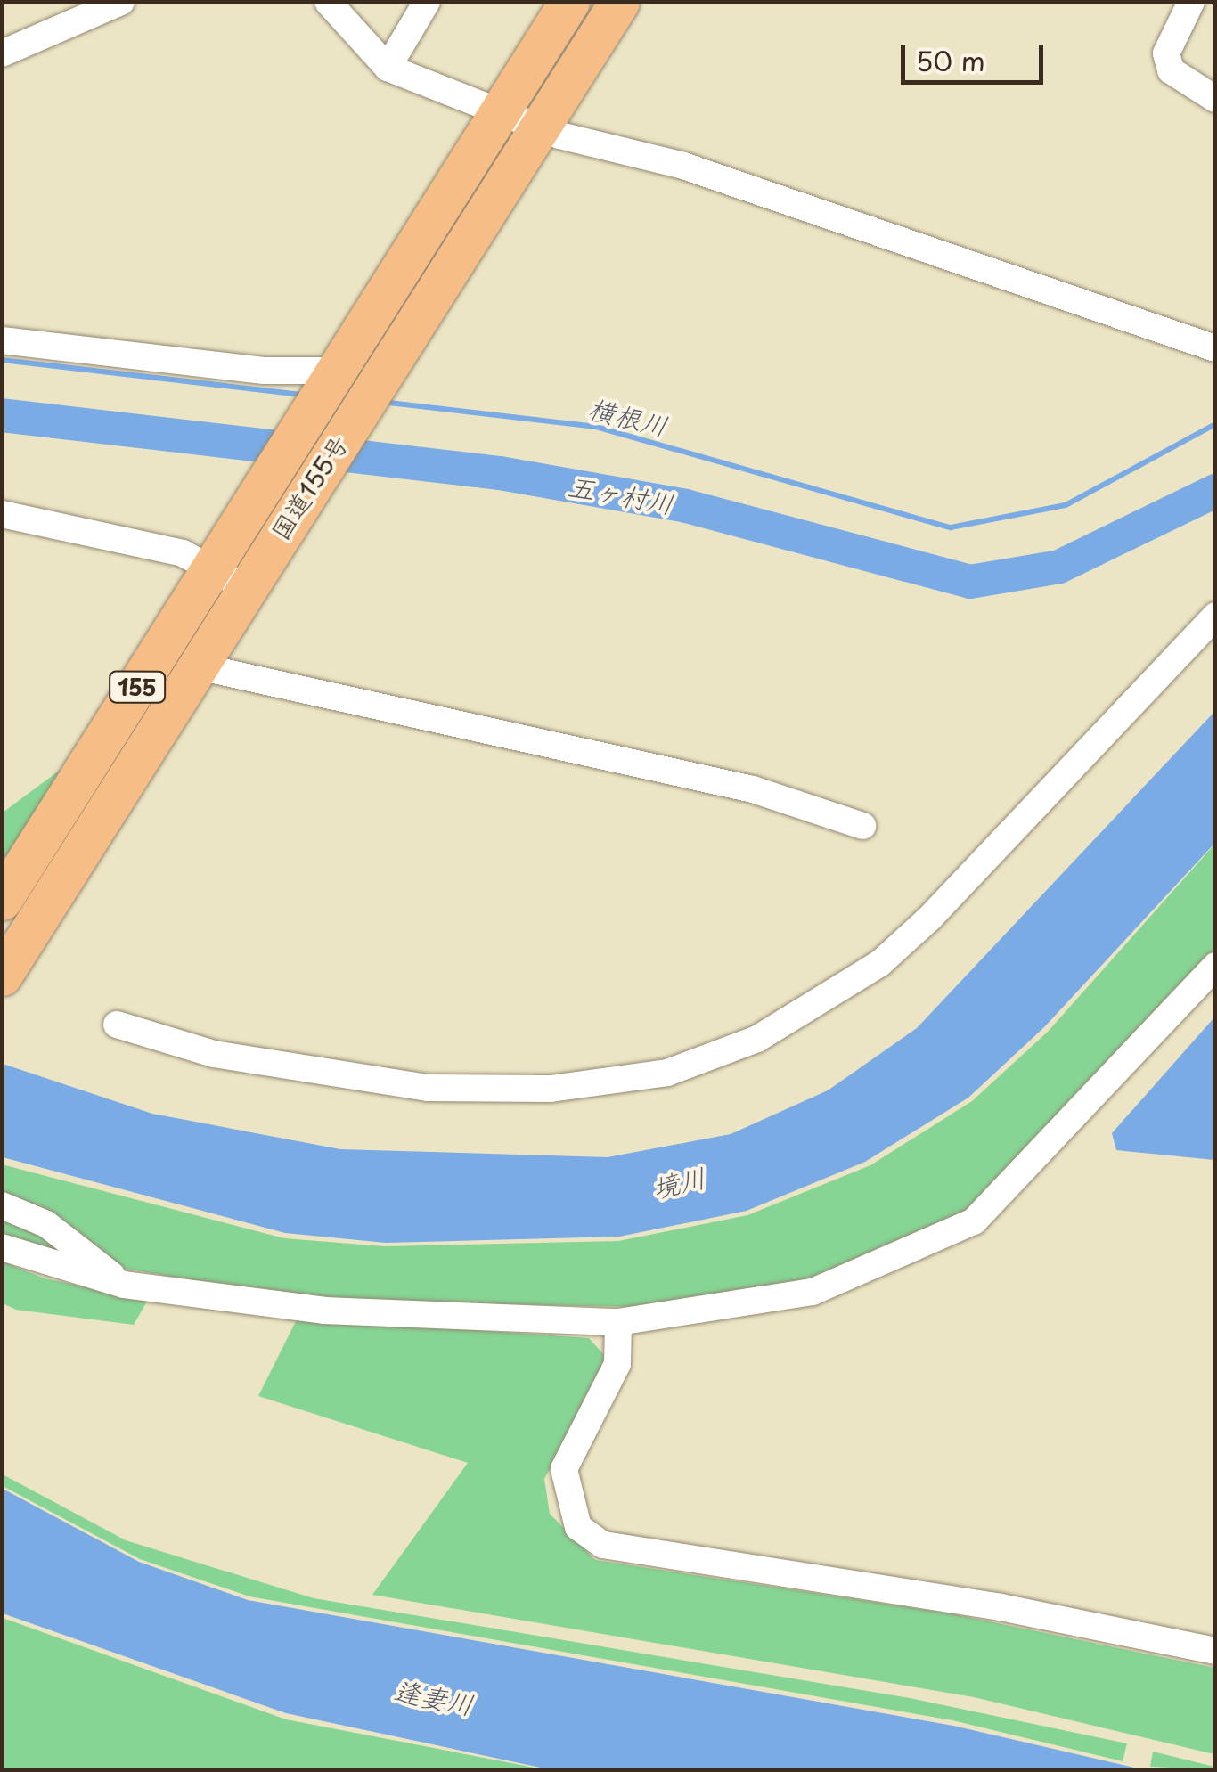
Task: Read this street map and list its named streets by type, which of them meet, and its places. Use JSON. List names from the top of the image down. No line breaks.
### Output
{"streets":{"highway":["国道155号","155"]},"water":["横根川","五ヶ村川","境川","逢妻川"],"scale_bar":"50 m"}
